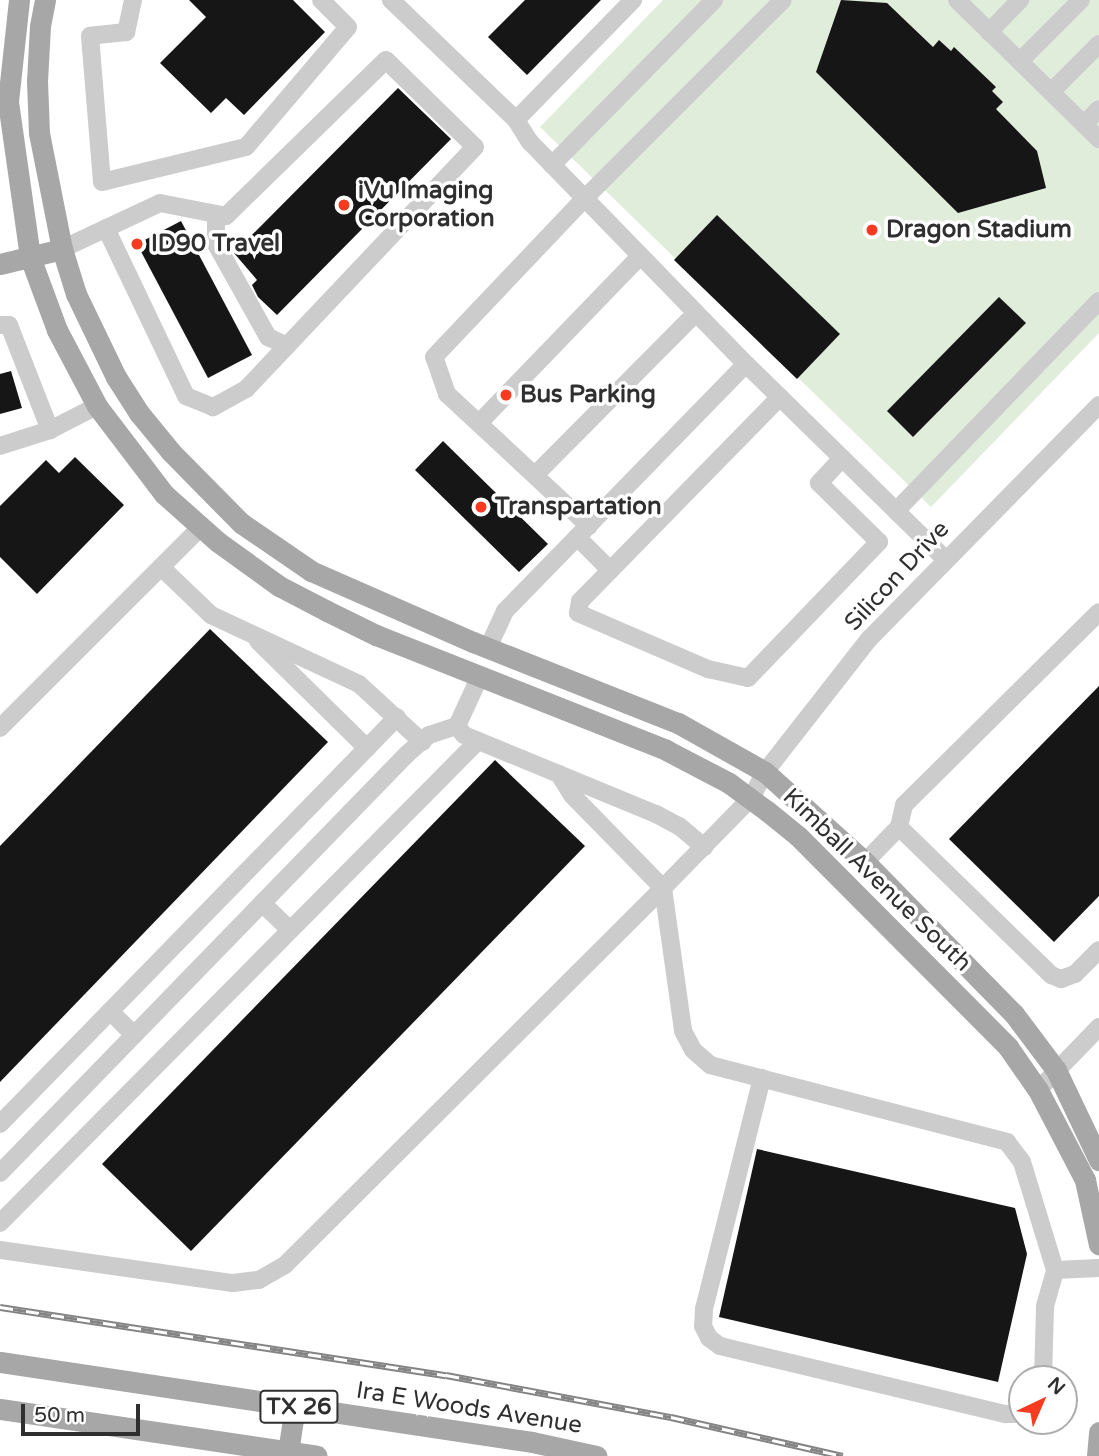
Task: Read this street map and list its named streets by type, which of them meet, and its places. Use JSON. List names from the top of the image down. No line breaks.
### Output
{"streets":{"main road":["Kimball Avenue South","TX 26","Ira E Woods Avenue"],"street":["Silicon Drive"]},"crossings":[["Silicon Drive","Kimball Avenue South"]],"places":["iVu Imaging Corporation","Dragon Stadium","ID90 Travel","Bus Parking","Transpartation"],"scale_bar":"50 m","north":"top right"}
